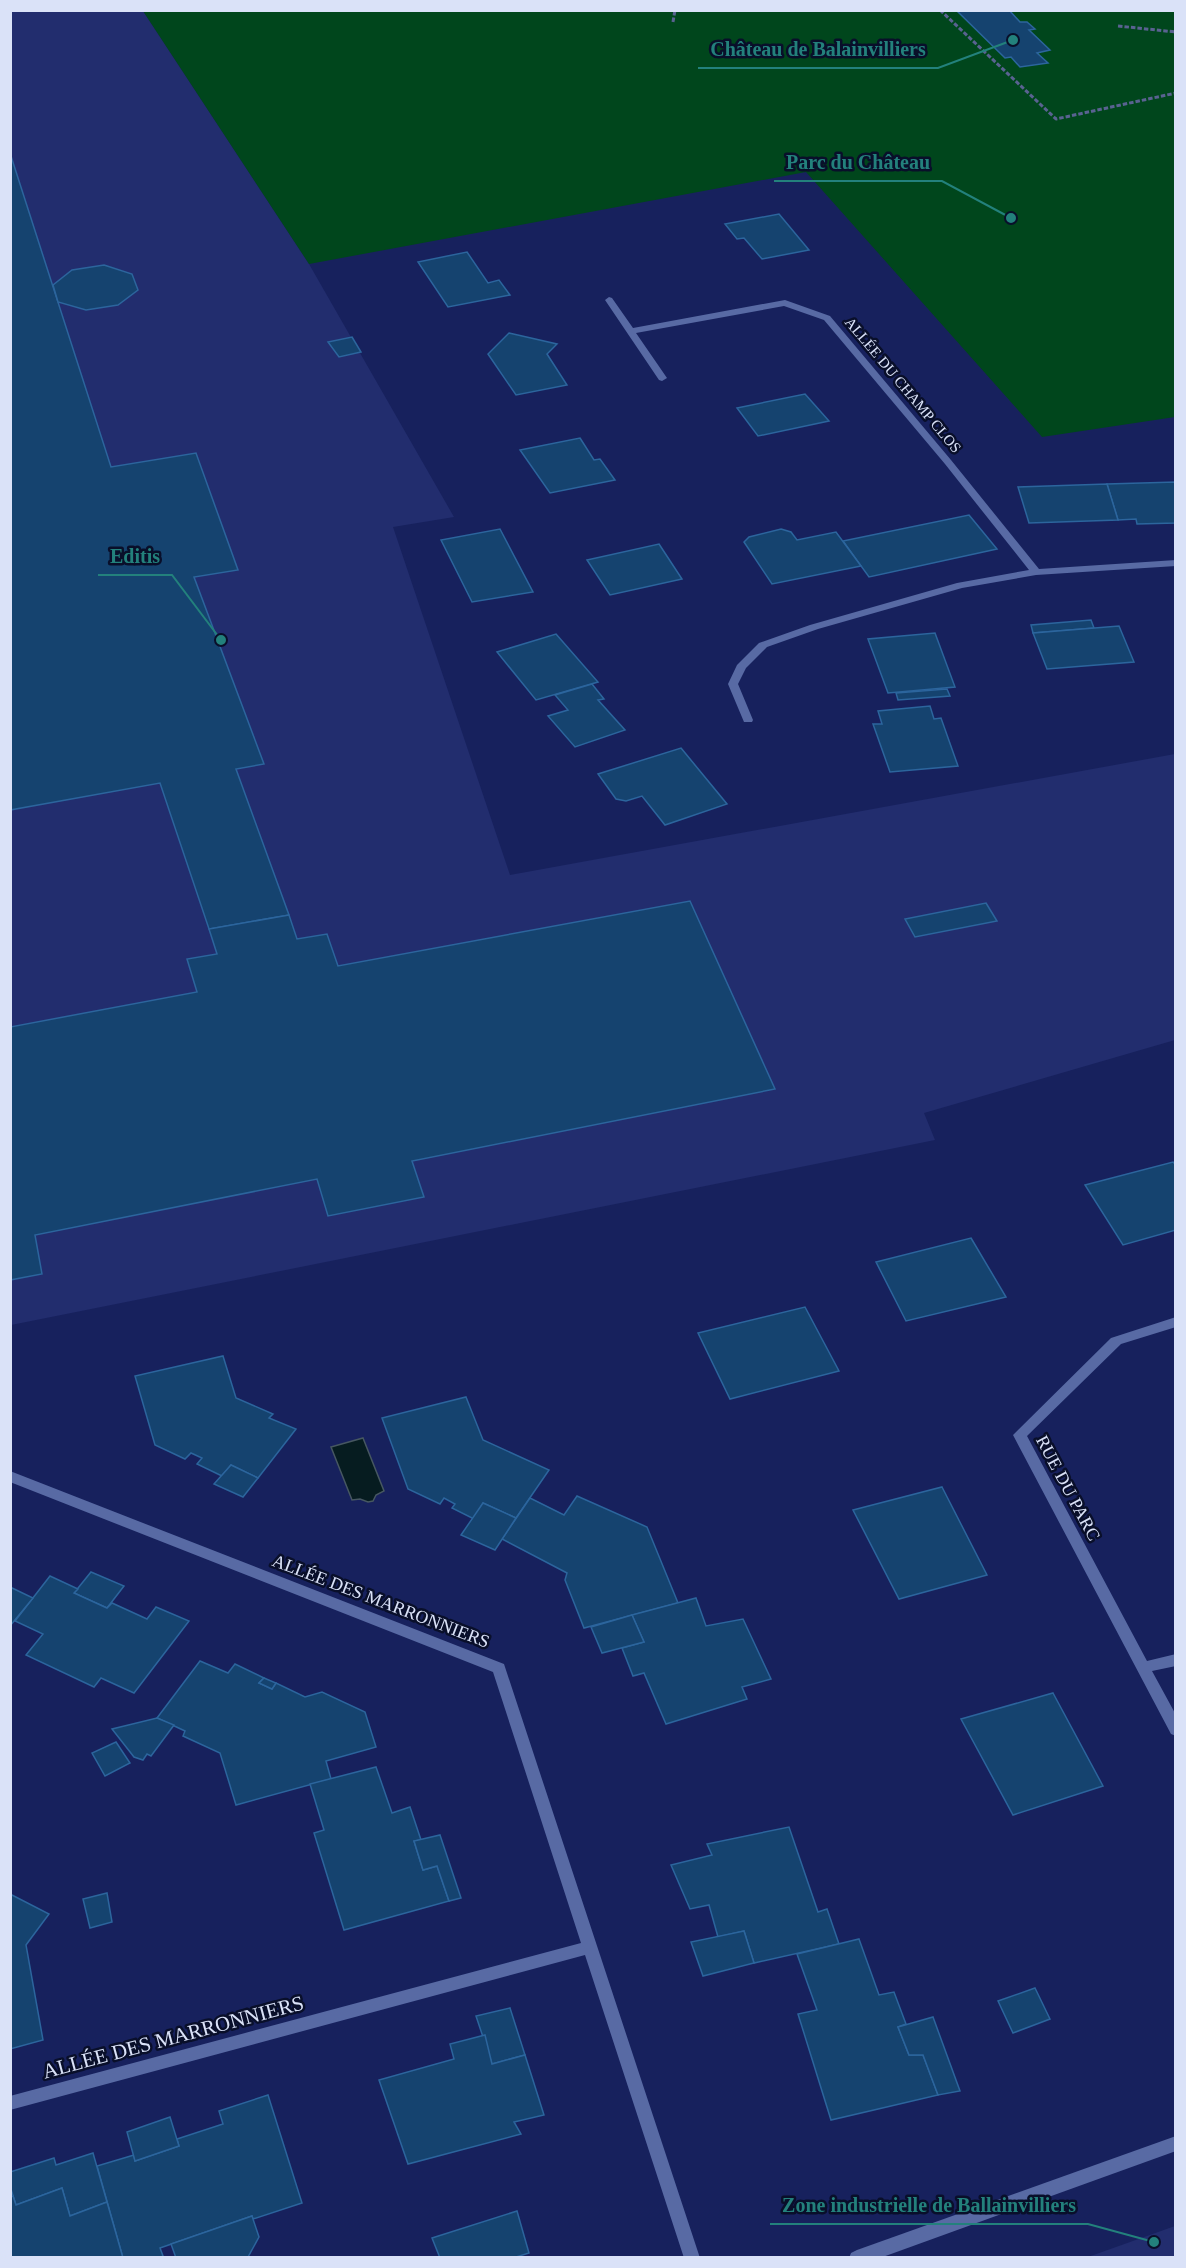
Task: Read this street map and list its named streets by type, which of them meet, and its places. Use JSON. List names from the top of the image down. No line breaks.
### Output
{"streets":{"street":["ALLÉE DU CHAMP CLOS","RUE DU PARC","ALLÉE DES MARRONNIERS"]},"places":["Château de Balainvilliers","Parc du Château","Editis","Zone industrielle de Ballainvilliers"]}
